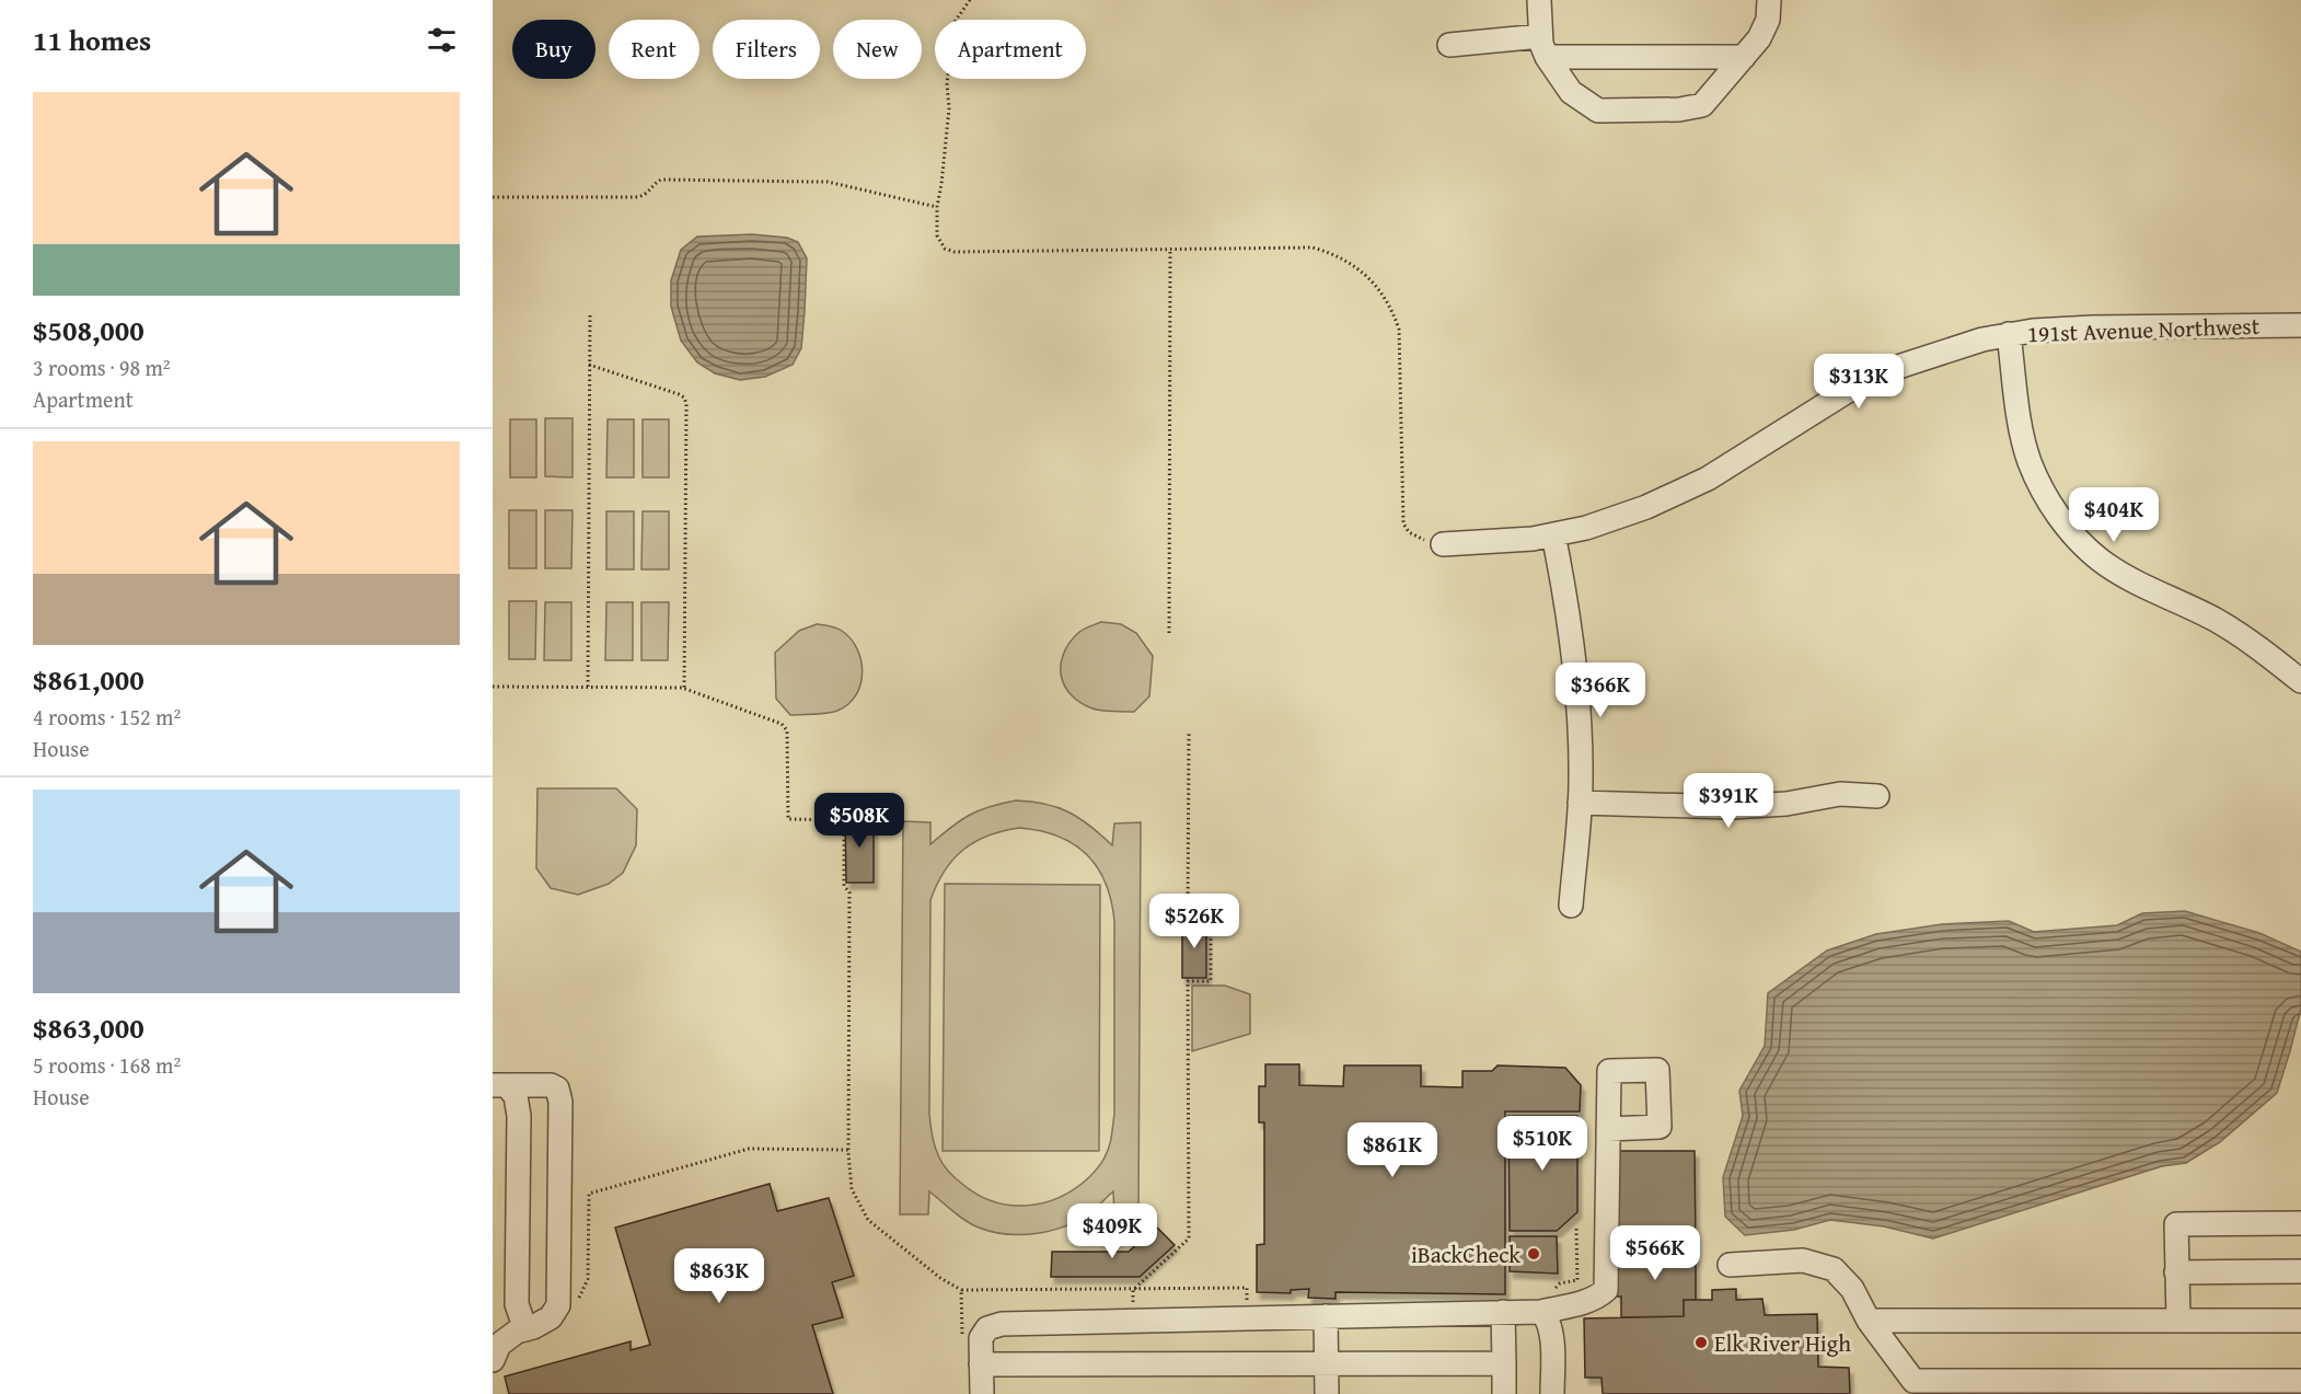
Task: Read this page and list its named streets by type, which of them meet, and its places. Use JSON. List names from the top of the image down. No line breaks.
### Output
{"streets":{"street":["191st Avenue Northwest"]},"places":["iBackCheck","Elk River High"],"page":{"heading":"11 homes","chip":["Buy","Rent","Filters","New","Apartment"],"list":[{"name":"$508,000","note":"3 rooms · 98 m² · Apartment"},{"name":"$861,000","note":"4 rooms · 152 m² · House"},{"name":"$863,000","note":"5 rooms · 168 m² · House"}],"price":["$313K","$404K","$366K","$391K","$508K","$526K","$510K","$861K","$409K","$566K","$863K"]}}
